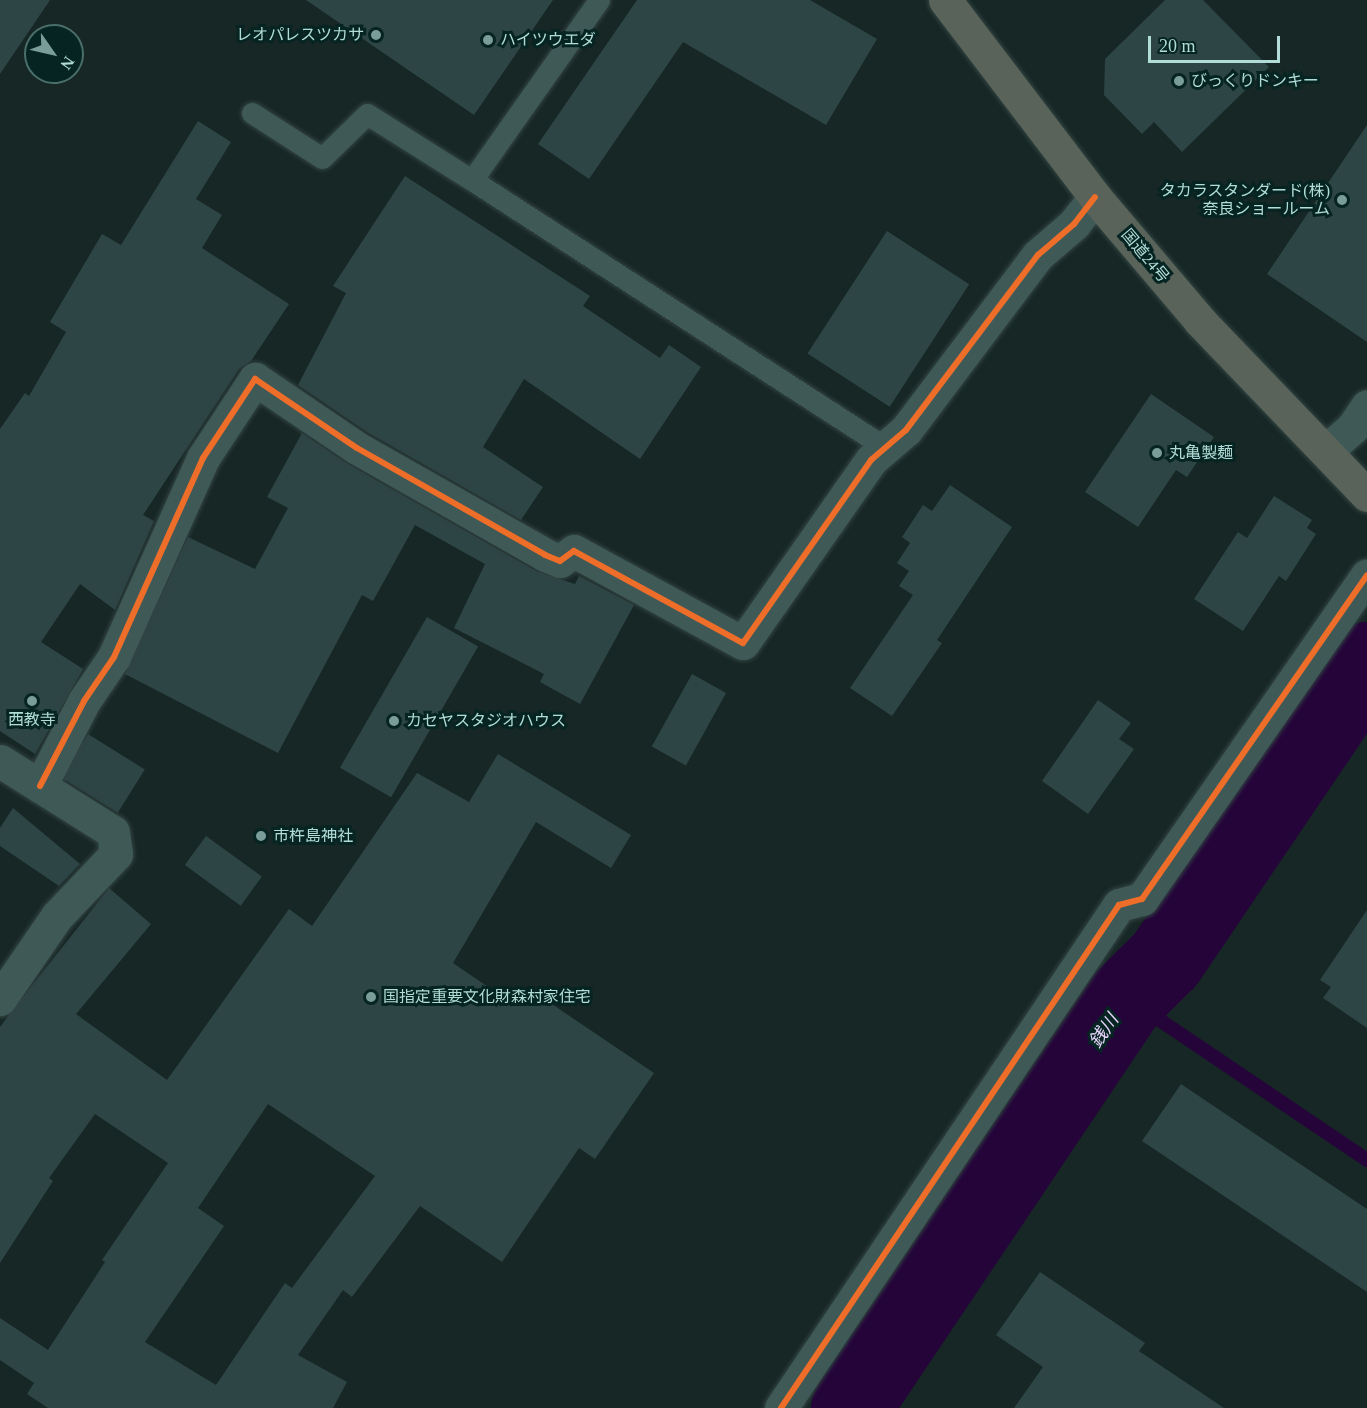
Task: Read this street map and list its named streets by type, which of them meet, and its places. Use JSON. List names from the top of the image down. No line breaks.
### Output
{"streets":{"highway":["国道24号"]},"water":["銭川"],"places":["レオパレスツカサ","ハイツウエダ","びっくりドンキー","タカラスタンダード(株) 奈良ショールーム","丸亀製麺","西教寺","カセヤスタジオハウス","市杵島神社","国指定重要文化財森村家住宅"],"scale_bar":"20 m","north":"bottom right"}
